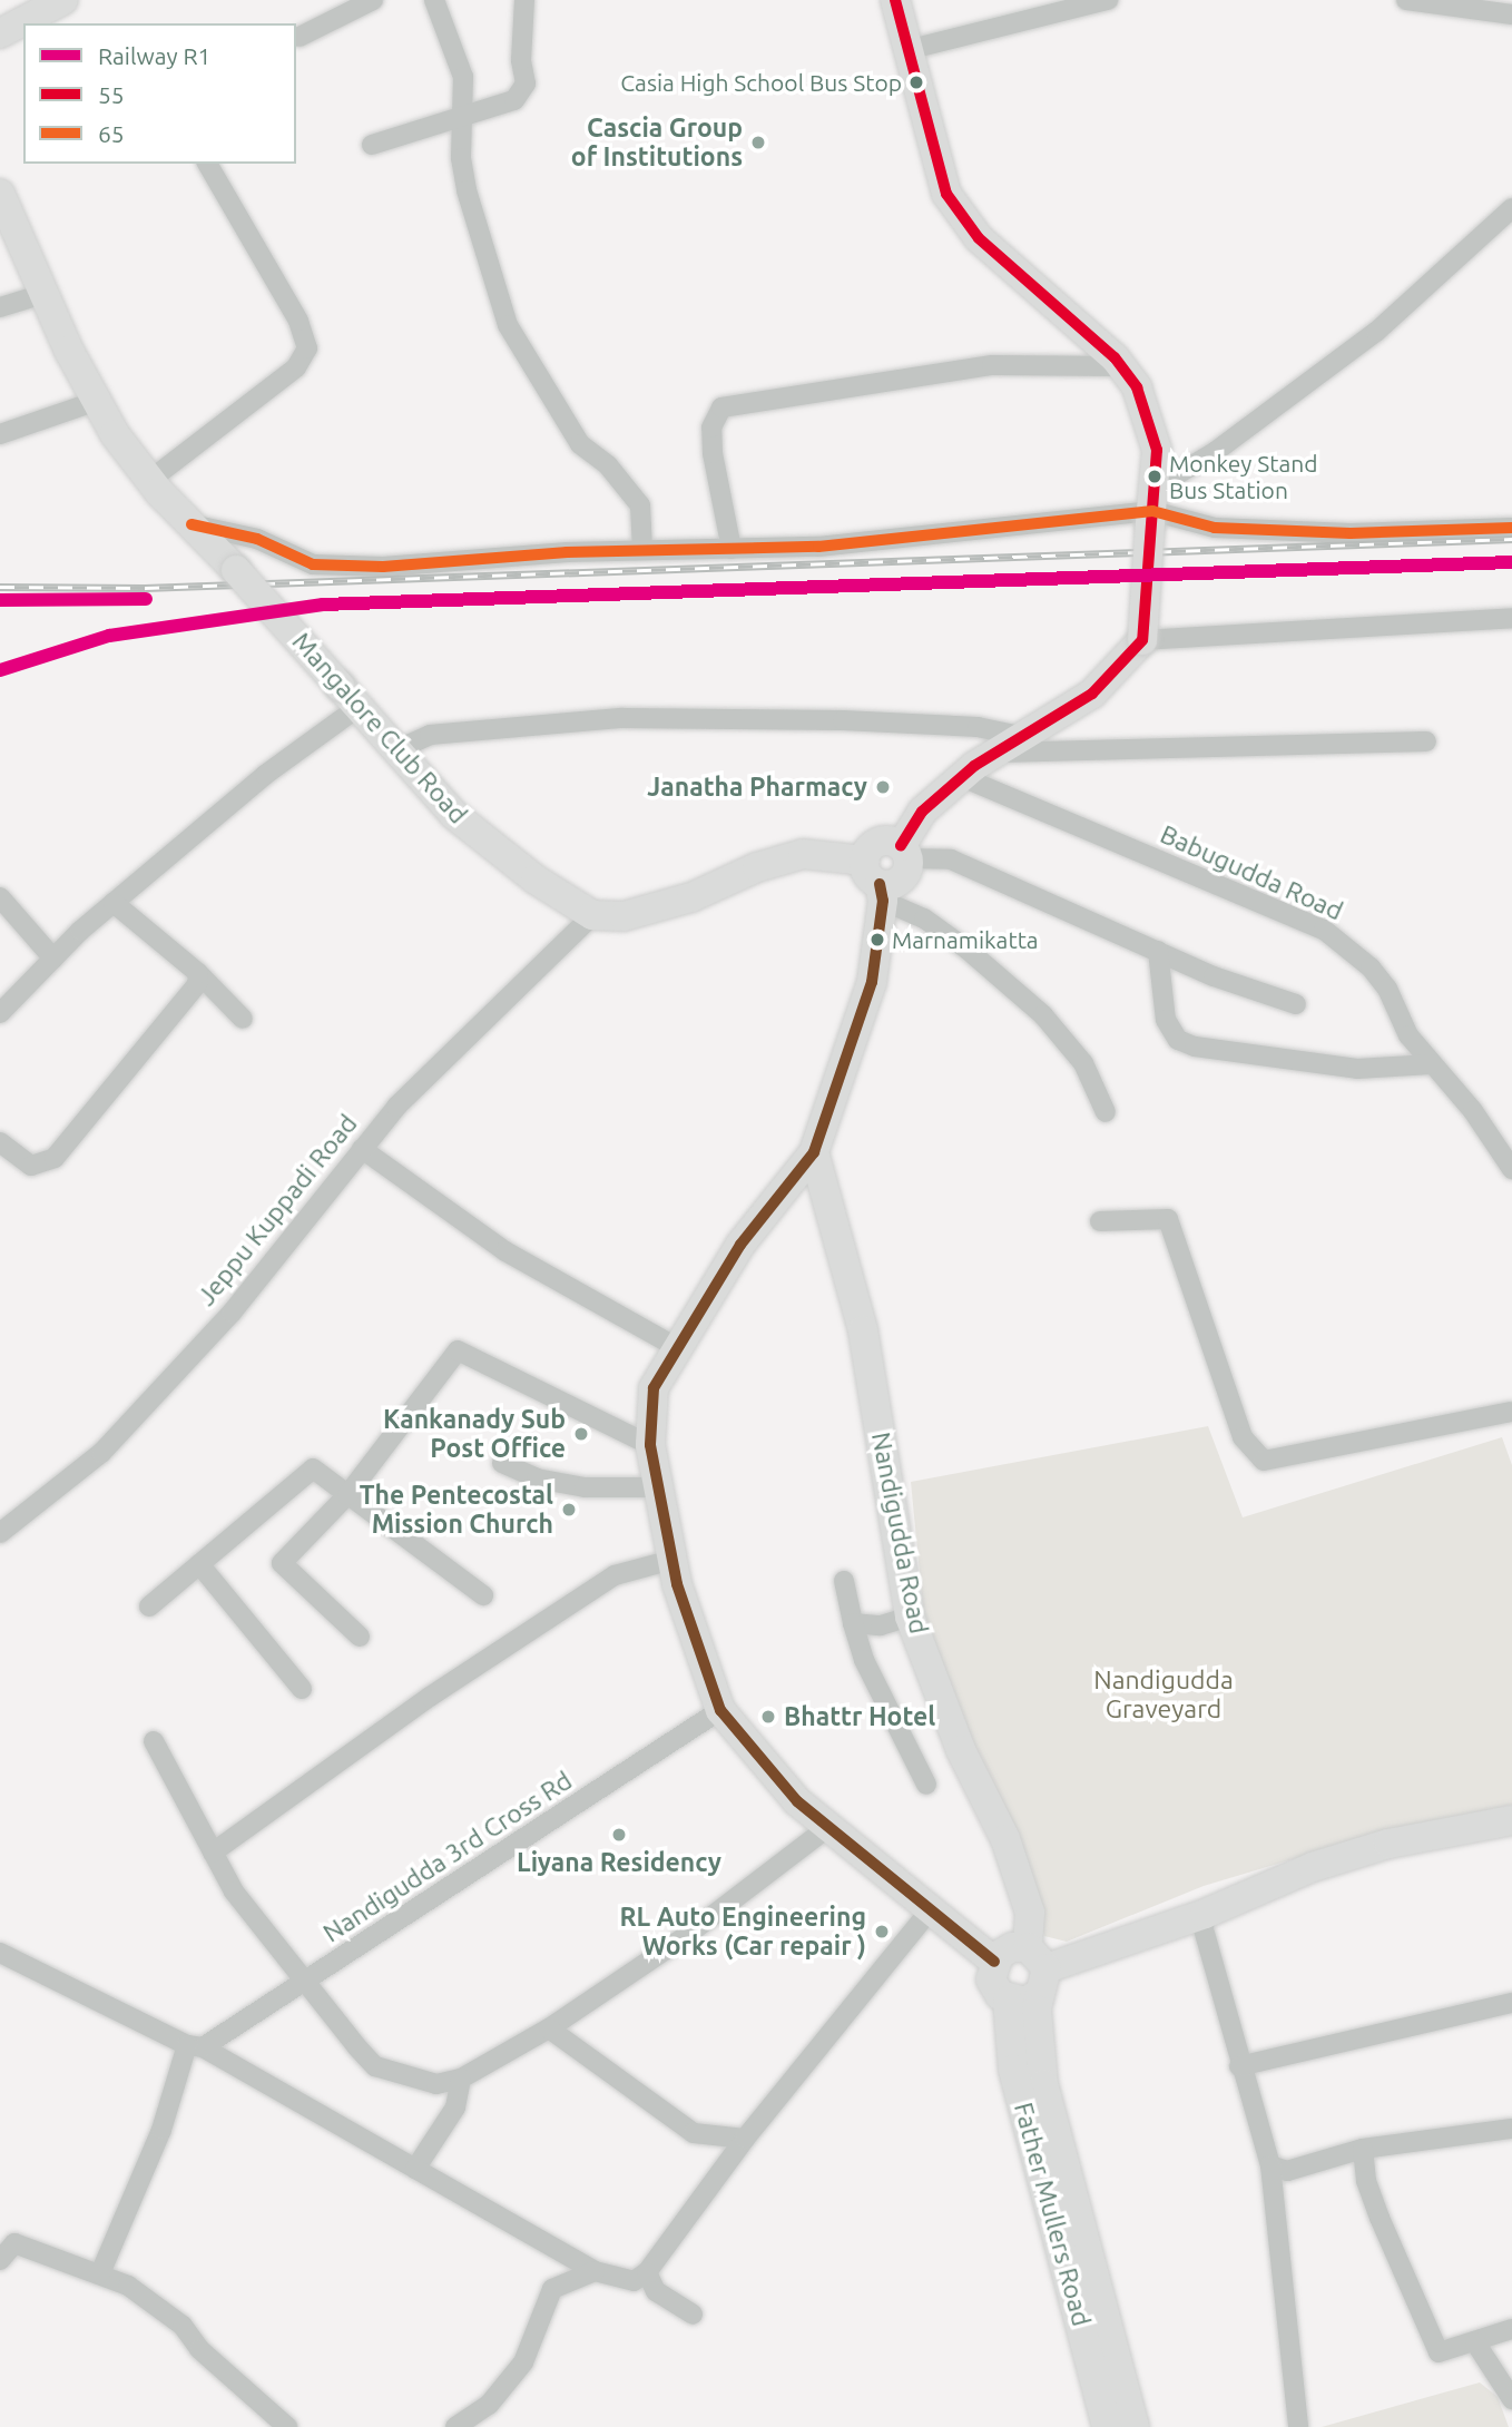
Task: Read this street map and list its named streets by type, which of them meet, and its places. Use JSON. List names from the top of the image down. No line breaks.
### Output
{"streets":{"main road":["Mangalore Club Road","Nandigudda Road","Father Mullers Road"],"street":["Babugudda Road","Jeppu Kuppadi Road","Nandigudda 3rd Cross Rd"]},"crossings":[["Mangalore Club Road","Jeppu Kuppadi Road"],["Nandigudda Road","Father Mullers Road"]],"parks":["Nandigudda Graveyard"],"places":["Casia High School Bus Stop","Cascia Group of Institutions","Monkey Stand Bus Station","Janatha Pharmacy","Marnamikatta","Kankanady Sub Post Office","The Pentecostal Mission Church","Bhattr Hotel","Liyana Residency","RL Auto Engineering Works (Car repair )"],"lines":["transit line 55","transit line 65","rail line R1"],"legend":["Railway R1","55","65"]}
